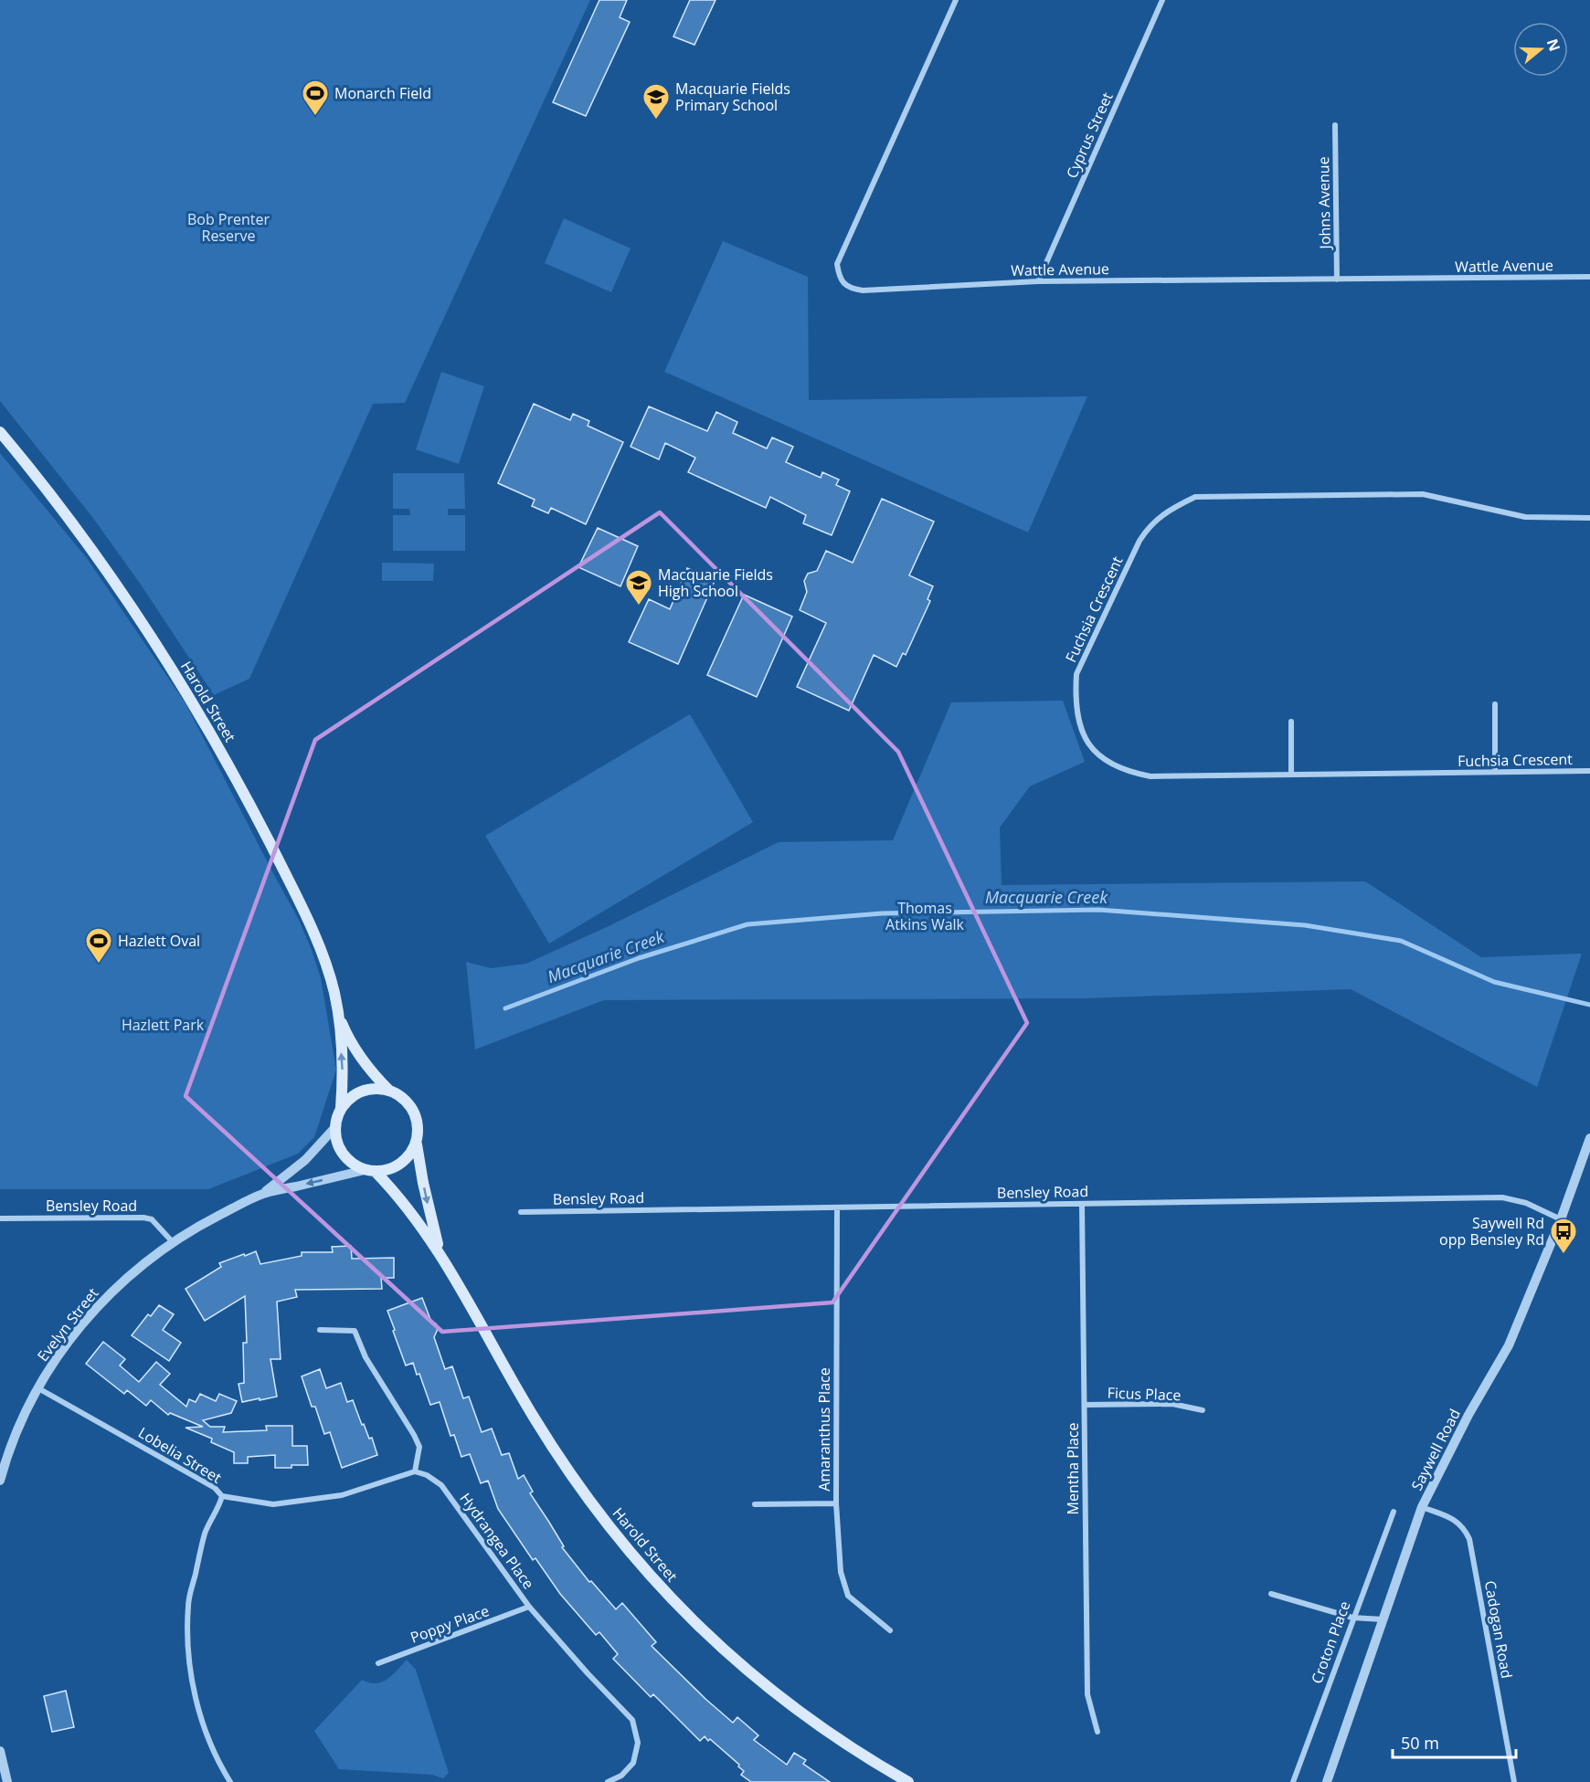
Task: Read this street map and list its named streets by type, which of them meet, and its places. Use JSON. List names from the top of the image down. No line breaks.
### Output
{"streets":{"main road":["Harold Street"],"street":["Cyprus Street","Johns Avenue","Wattle Avenue","Fuchsia Crescent","Bensley Road","Evelyn Street","Ficus Place","Amaranthus Place","Saywell Road","Lobelia Street","Mentha Place","Hydrangea Place","Poppy Place","Cadogan Road","Croton Place"]},"crossings":[["Cyprus Street","Wattle Avenue"],["Johns Avenue","Wattle Avenue"],["Harold Street","Evelyn Street"],["Bensley Road","Evelyn Street"],["Bensley Road","Amaranthus Place"],["Bensley Road","Saywell Road"],["Bensley Road","Mentha Place"],["Evelyn Street","Lobelia Street"],["Ficus Place","Mentha Place"],["Saywell Road","Cadogan Road"],["Lobelia Street","Hydrangea Place"],["Hydrangea Place","Poppy Place"]],"water":["Macquarie Creek"],"parks":["Bob Prenter Reserve","Thomas Atkins Walk","Hazlett Park"],"places":{"sports":["Monarch Field","Hazlett Oval"],"school or university":["Macquarie Fields Primary School","Macquarie Fields High School"],"bus stop":["Saywell Rd opp Bensley Rd"]},"scale_bar":"50 m","north":"right"}
